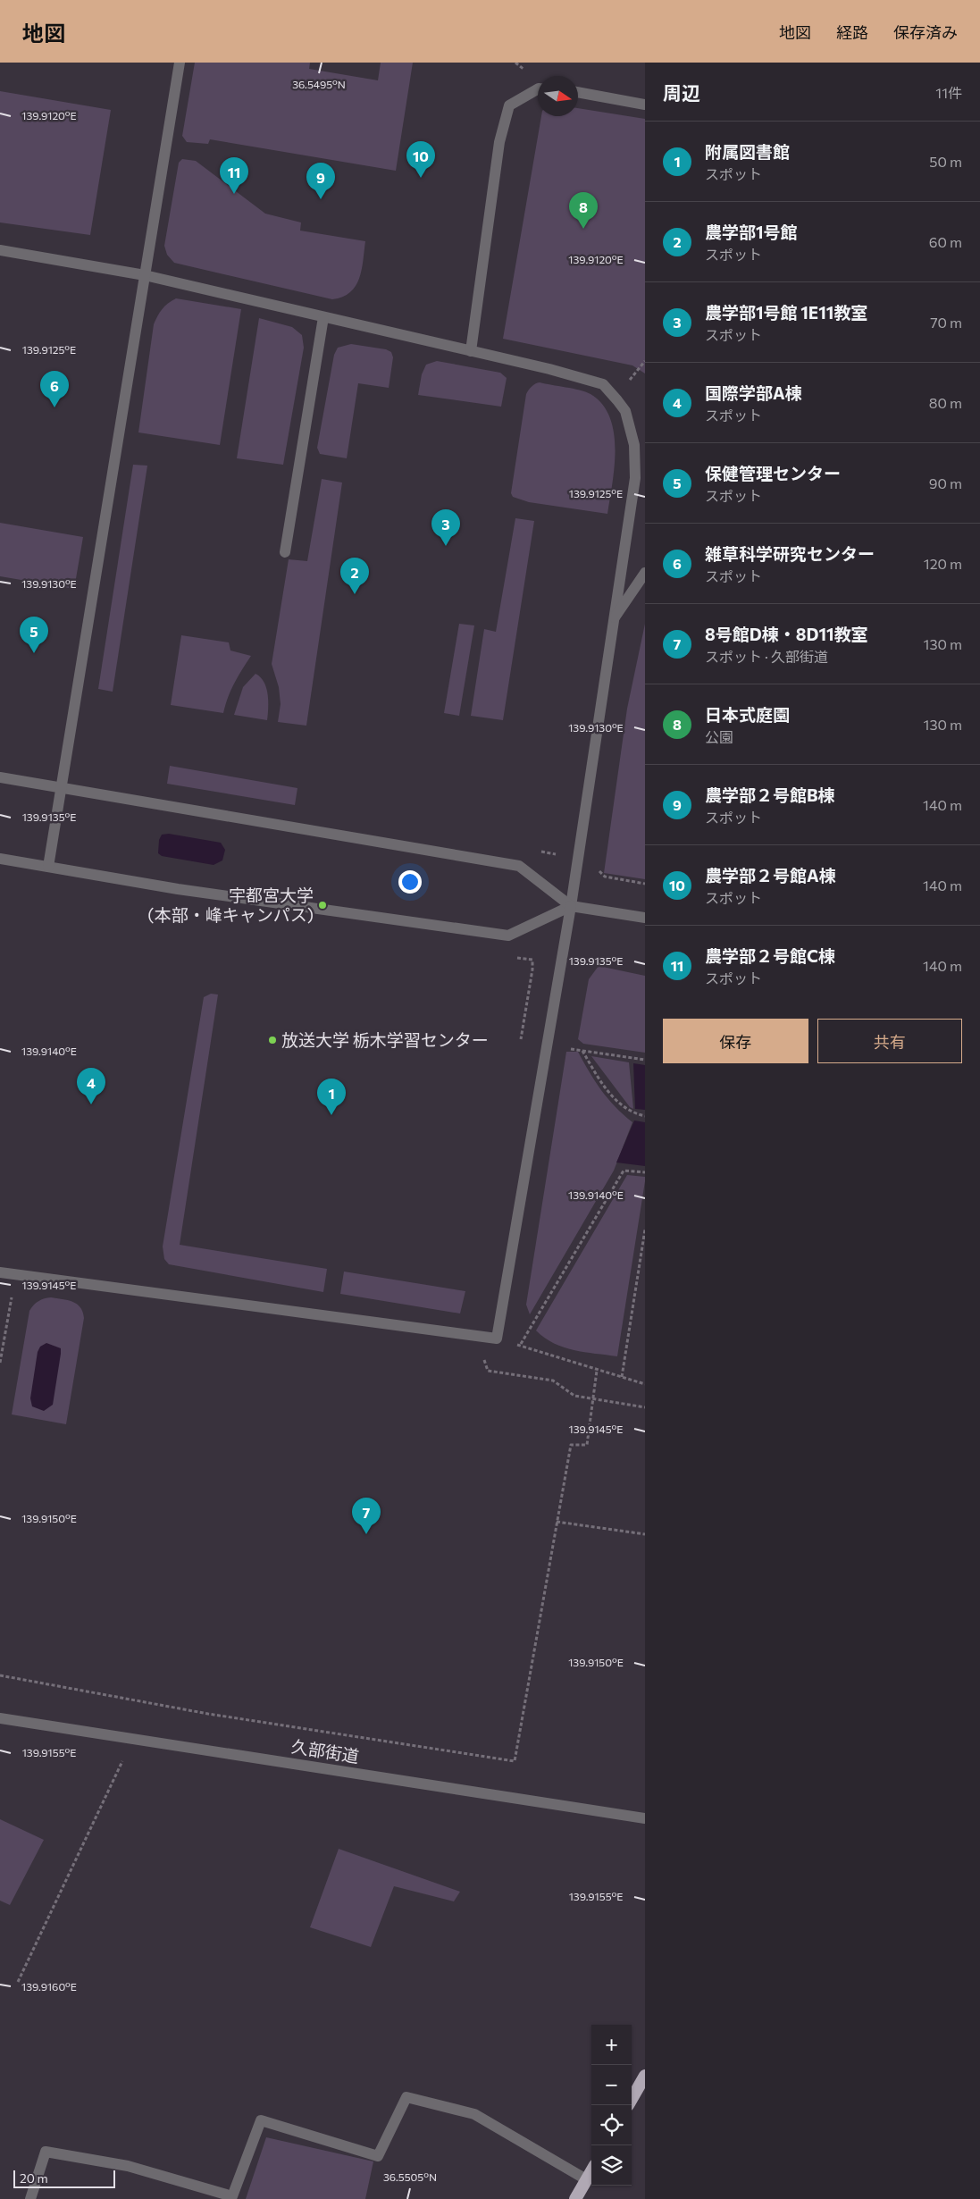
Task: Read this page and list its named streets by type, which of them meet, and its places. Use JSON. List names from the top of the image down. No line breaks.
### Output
{"streets":{"street":["久部街道"]},"places":["宇都宮大学 (本部・峰キャンパス)","放送大学 栃木学習センター"],"scale_bar":"20 m","north":"right","page":{"header":"地図","nav":["地図","経路","保存済み"],"heading":["周辺","11件"],"list":[{"mark":"1","name":"附属図書館","note":"スポット","value":"50 m"},{"mark":"2","name":"農学部1号館","note":"スポット","value":"60 m"},{"mark":"3","name":"農学部1号館 1E11教室","note":"スポット","value":"70 m"},{"mark":"4","name":"国際学部A棟","note":"スポット","value":"80 m"},{"mark":"5","name":"保健管理センター","note":"スポット","value":"90 m"},{"mark":"6","name":"雑草科学研究センター","note":"スポット","value":"120 m"},{"mark":"7","name":"8号館D棟・8D11教室","note":"スポット · 久部街道","value":"130 m"},{"mark":"8","name":"日本式庭園","note":"公園","value":"130 m"},{"mark":"9","name":"農学部２号館B棟","note":"スポット","value":"140 m"},{"mark":"10","name":"農学部２号館A棟","note":"スポット","value":"140 m"},{"mark":"11","name":"農学部２号館C棟","note":"スポット","value":"140 m"}],"pins":["10","11","9","8","6","3","2","5","4","1","7"],"buttons":["保存","共有"],"map_buttons":["+","−"],"scale":"20 m"},"coordinates":["36.5495°N","139.9120°E","139.9125°E","139.9130°E","139.9135°E","139.9140°E","139.9145°E","139.9150°E","139.9155°E","139.9160°E","36.5505°N"]}
